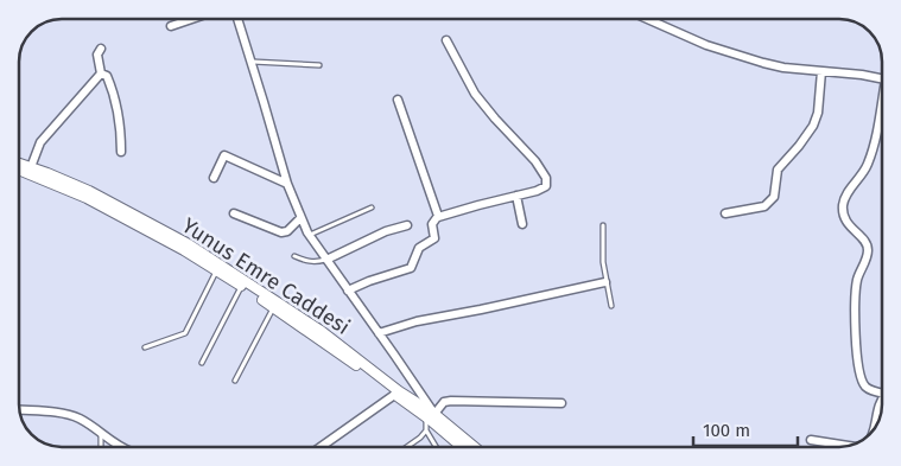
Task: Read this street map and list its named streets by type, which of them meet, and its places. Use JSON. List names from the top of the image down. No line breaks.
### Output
{"streets":{"street":["Yunus Emre Caddesi"]},"scale_bar":"100 m"}
